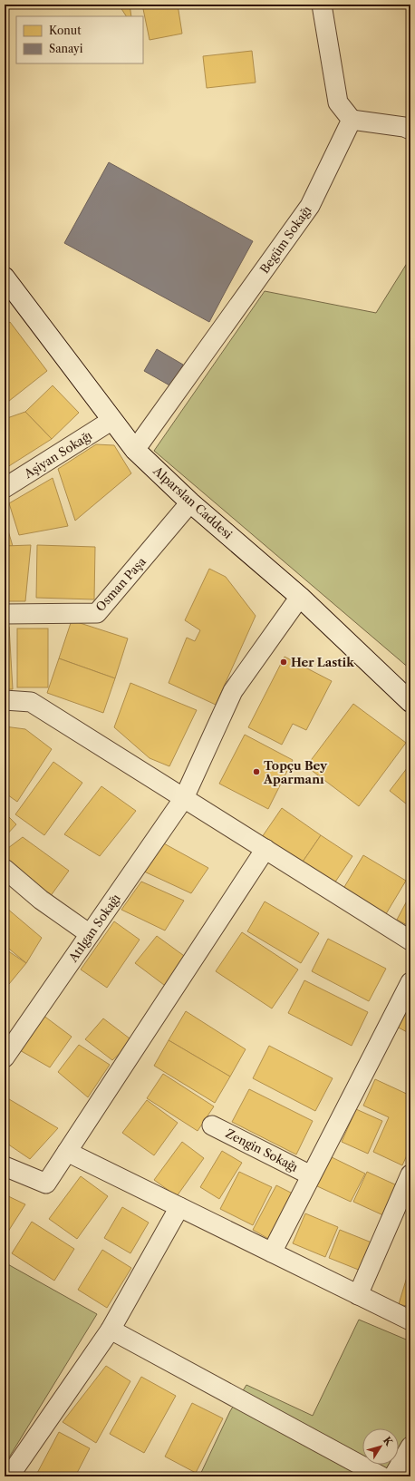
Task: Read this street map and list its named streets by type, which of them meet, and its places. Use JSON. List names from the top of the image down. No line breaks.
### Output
{"streets":{"street":["Begüm Sokağı","Aşiyan Sokağı","Alparslan Caddesi","Osman Paşa","Atılgan Sokağı","Zengin Sokağı"]},"crossings":[["Begüm Sokağı","Alparslan Caddesi"],["Aşiyan Sokağı","Alparslan Caddesi"],["Alparslan Caddesi","Osman Paşa"],["Alparslan Caddesi","Atılgan Sokağı"]],"places":["Her Lastik","Topçu Bey Aparmanı"],"legend":["Konut","Sanayi"],"north":"top right"}
